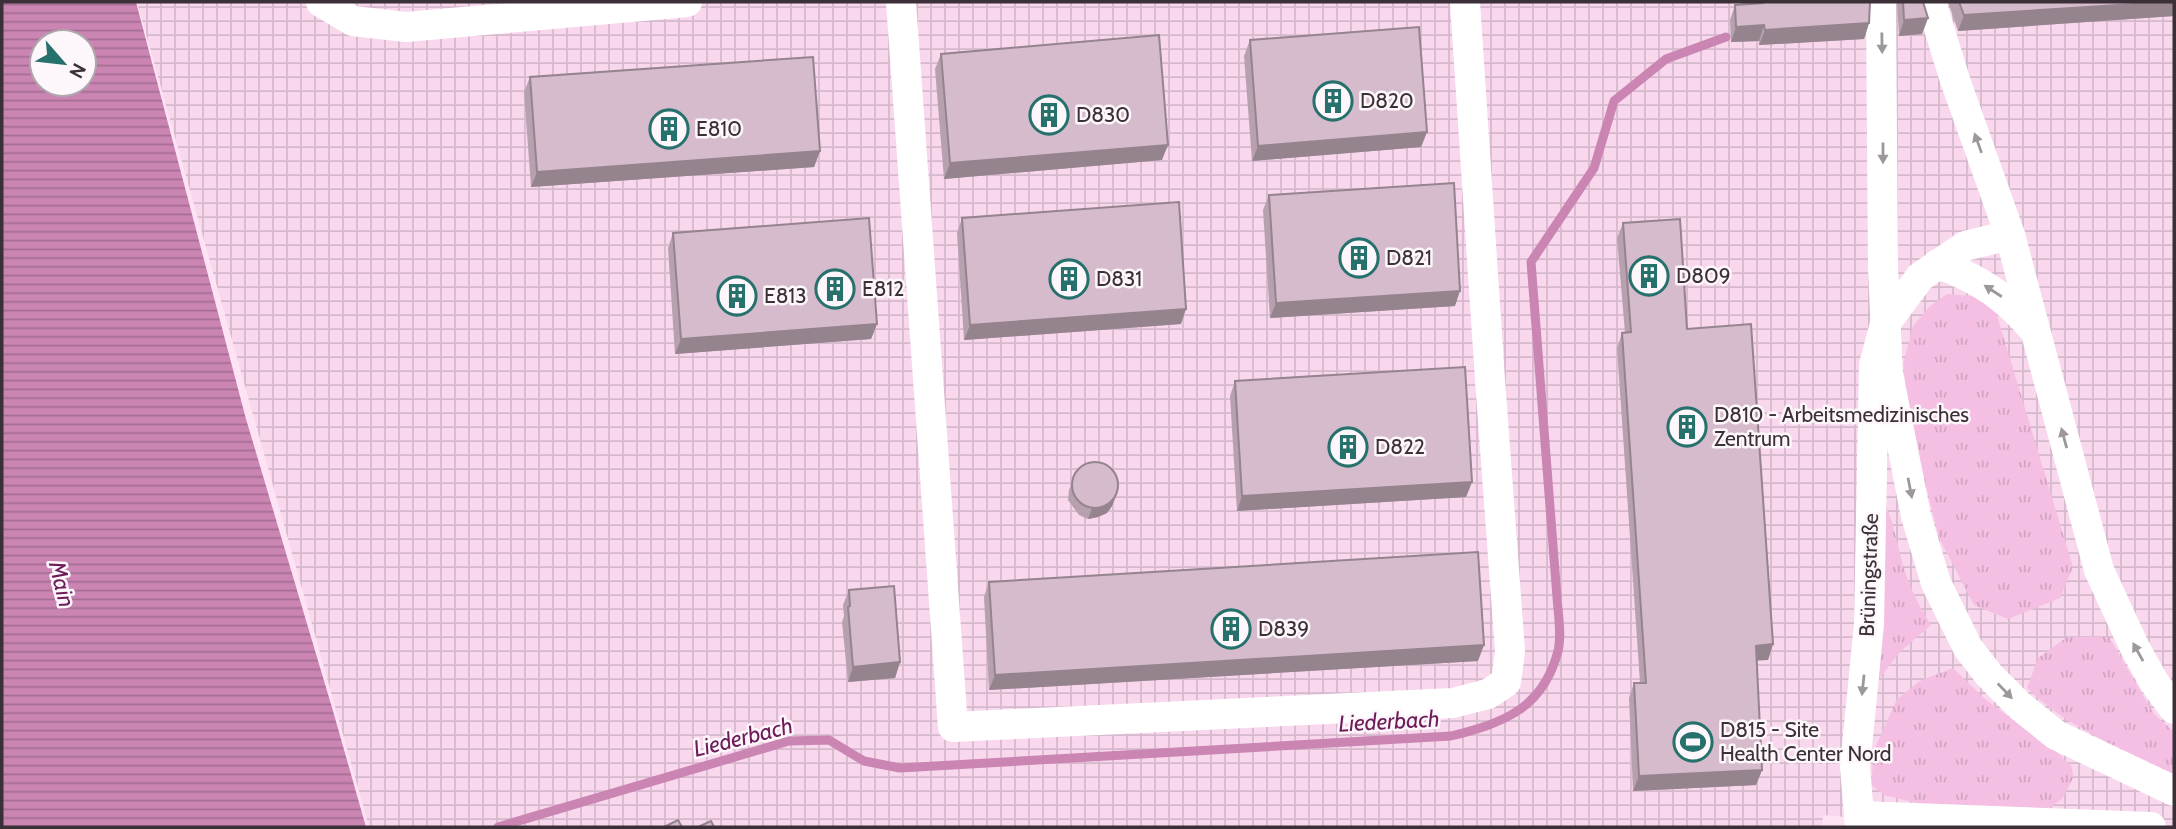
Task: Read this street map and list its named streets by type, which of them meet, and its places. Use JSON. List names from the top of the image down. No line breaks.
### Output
{"streets":{"street":["Brüningstraße"]},"water":["Main","Liederbach"],"places":{"building":["D820","D830","E810","D821","D809","D831","E812","E813","D810 - Arbeitsmedizinisches Zentrum","D822","D839"],"sports":["D815 - Site Health Center Nord"]},"north":"bottom right"}
